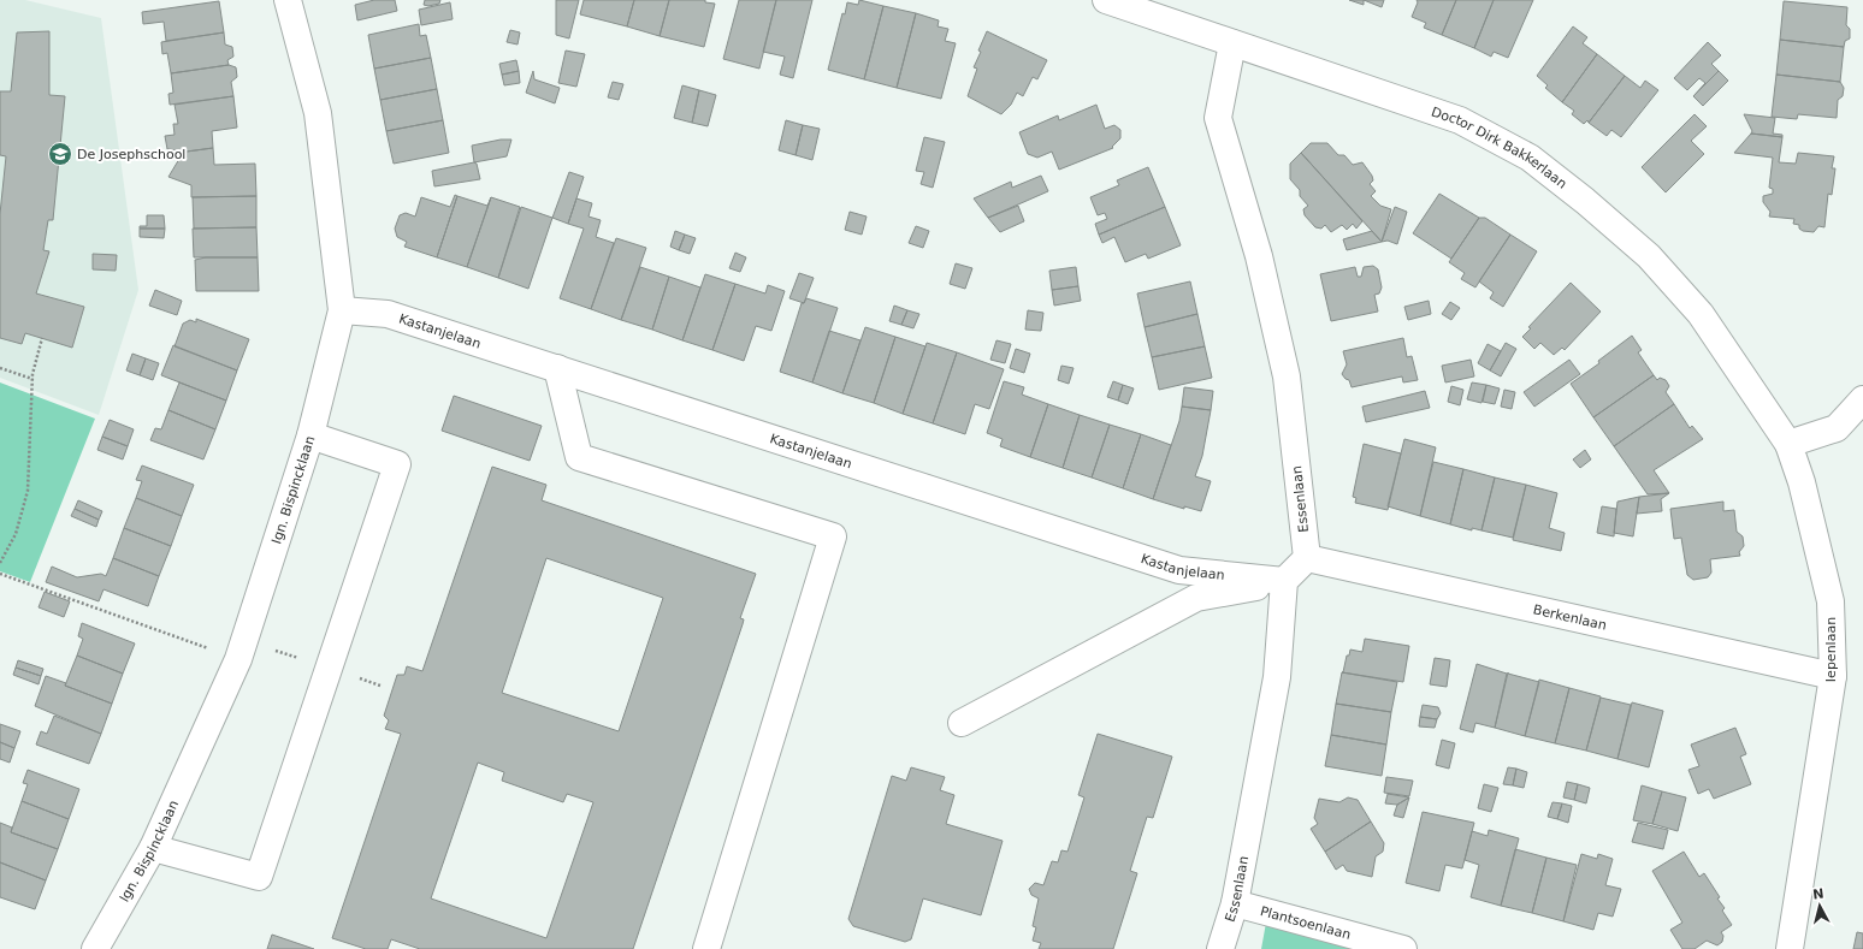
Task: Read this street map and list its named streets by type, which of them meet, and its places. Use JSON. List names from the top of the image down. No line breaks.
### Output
{"streets":{"street":["Doctor Dirk Bakkerlaan","Kastanjelaan","Ign. Bispincklaan","Essenlaan","Berkenlaan","Iepenlaan","Plantsoenlaan"]},"crossings":[["Doctor Dirk Bakkerlaan","Essenlaan"],["Doctor Dirk Bakkerlaan","Iepenlaan"],["Kastanjelaan","Ign. Bispincklaan"],["Kastanjelaan","Essenlaan"],["Essenlaan","Berkenlaan"],["Essenlaan","Plantsoenlaan"],["Berkenlaan","Iepenlaan"]],"places":{"school or university":["De Josephschool"]},"north":"top"}
